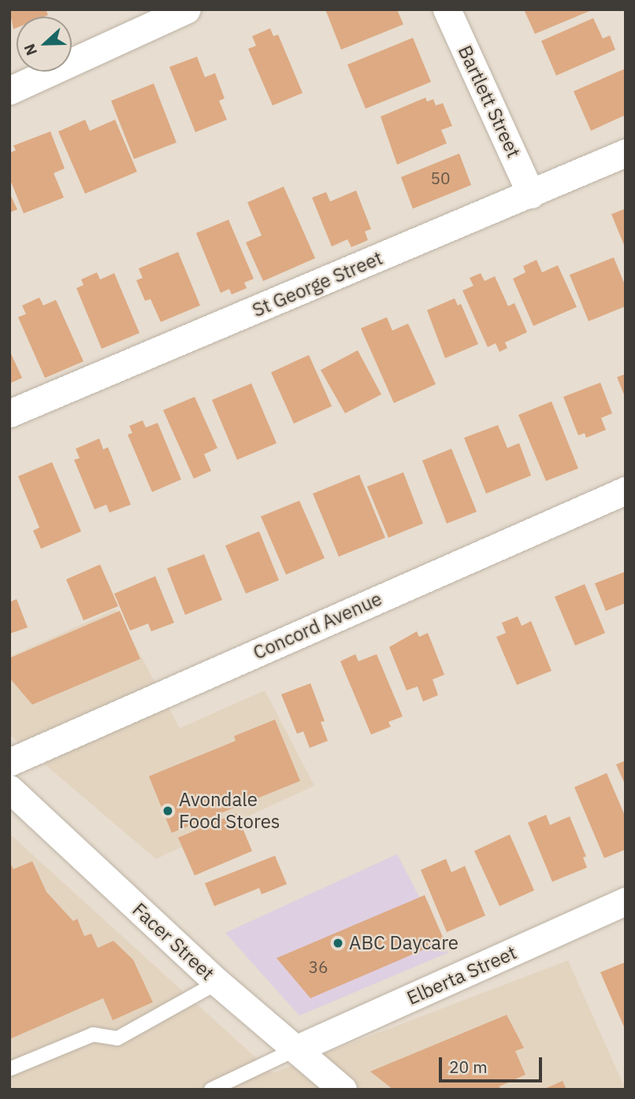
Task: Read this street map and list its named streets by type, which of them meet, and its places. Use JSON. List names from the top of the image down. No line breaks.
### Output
{"streets":{"street":["Bartlett Street","St George Street","Concord Avenue","Facer Street","Elberta Street"]},"crossings":[["Bartlett Street","St George Street"],["Facer Street","Elberta Street"]],"places":["Avondale Food Stores","ABC Daycare"],"house_numbers":["50","36"],"scale_bar":"20 m","north":"left"}
